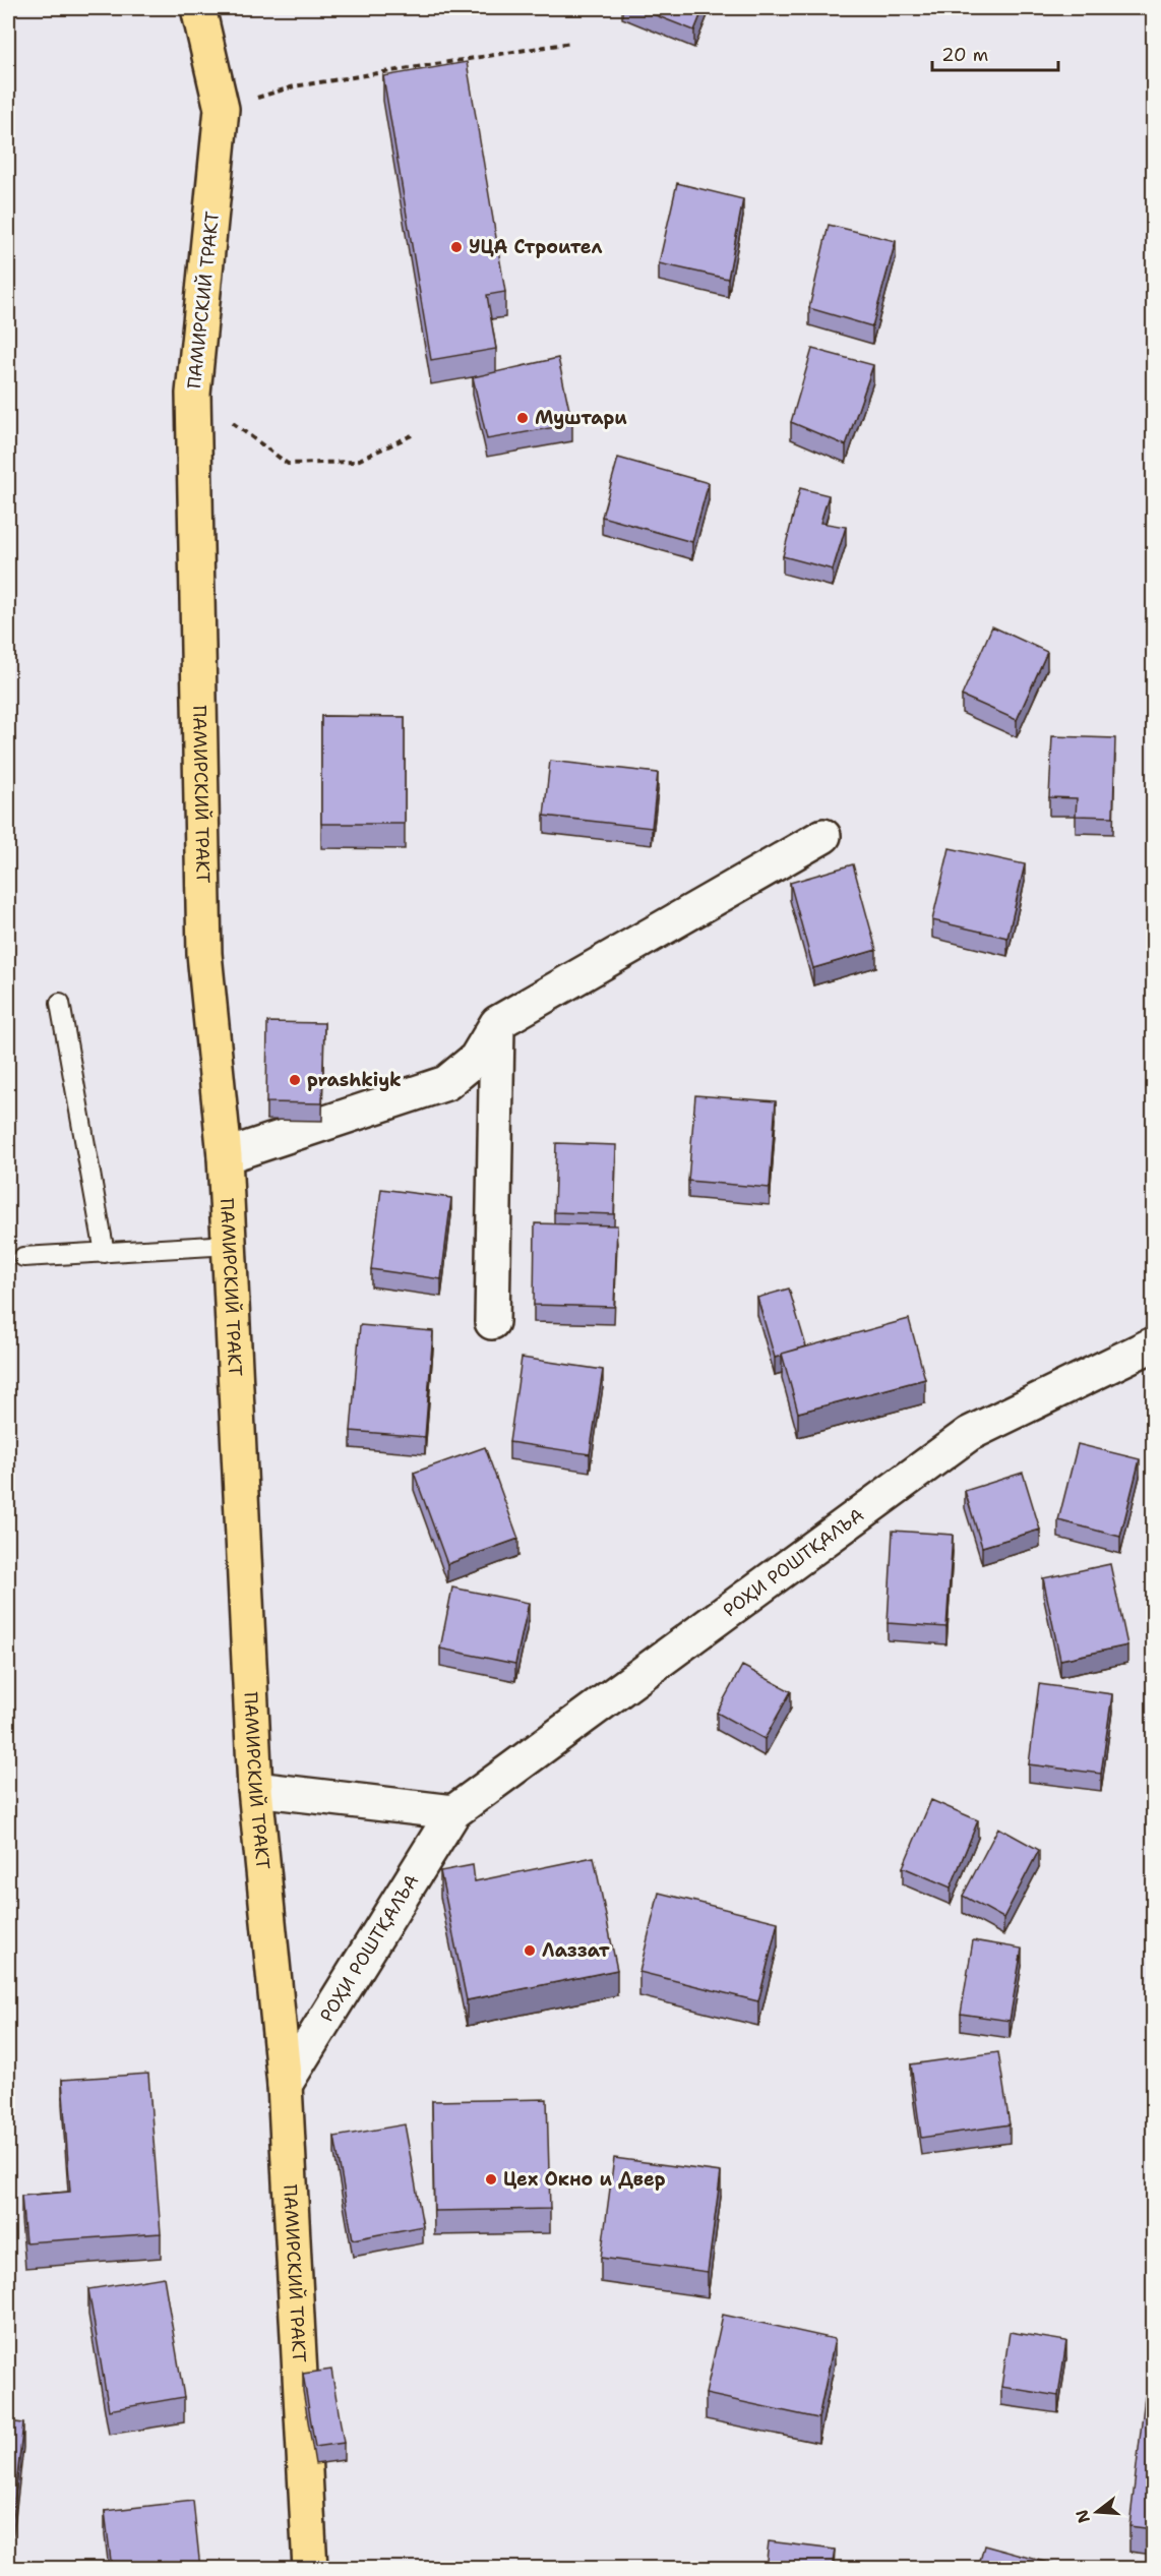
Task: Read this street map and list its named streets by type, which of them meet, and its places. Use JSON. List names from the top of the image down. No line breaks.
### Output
{"streets":{"main road":["ПАМИРСКИЙ ТРАКТ","РОҲИ РОШТҚАЛЪА"]},"crossings":[["ПАМИРСКИЙ ТРАКТ","РОҲИ РОШТҚАЛЪА"]],"places":["УЦА Строител","Муштари","prashkiyk","Лаззат","Цех Окно и Двер"],"scale_bar":"20 m","north":"left"}
